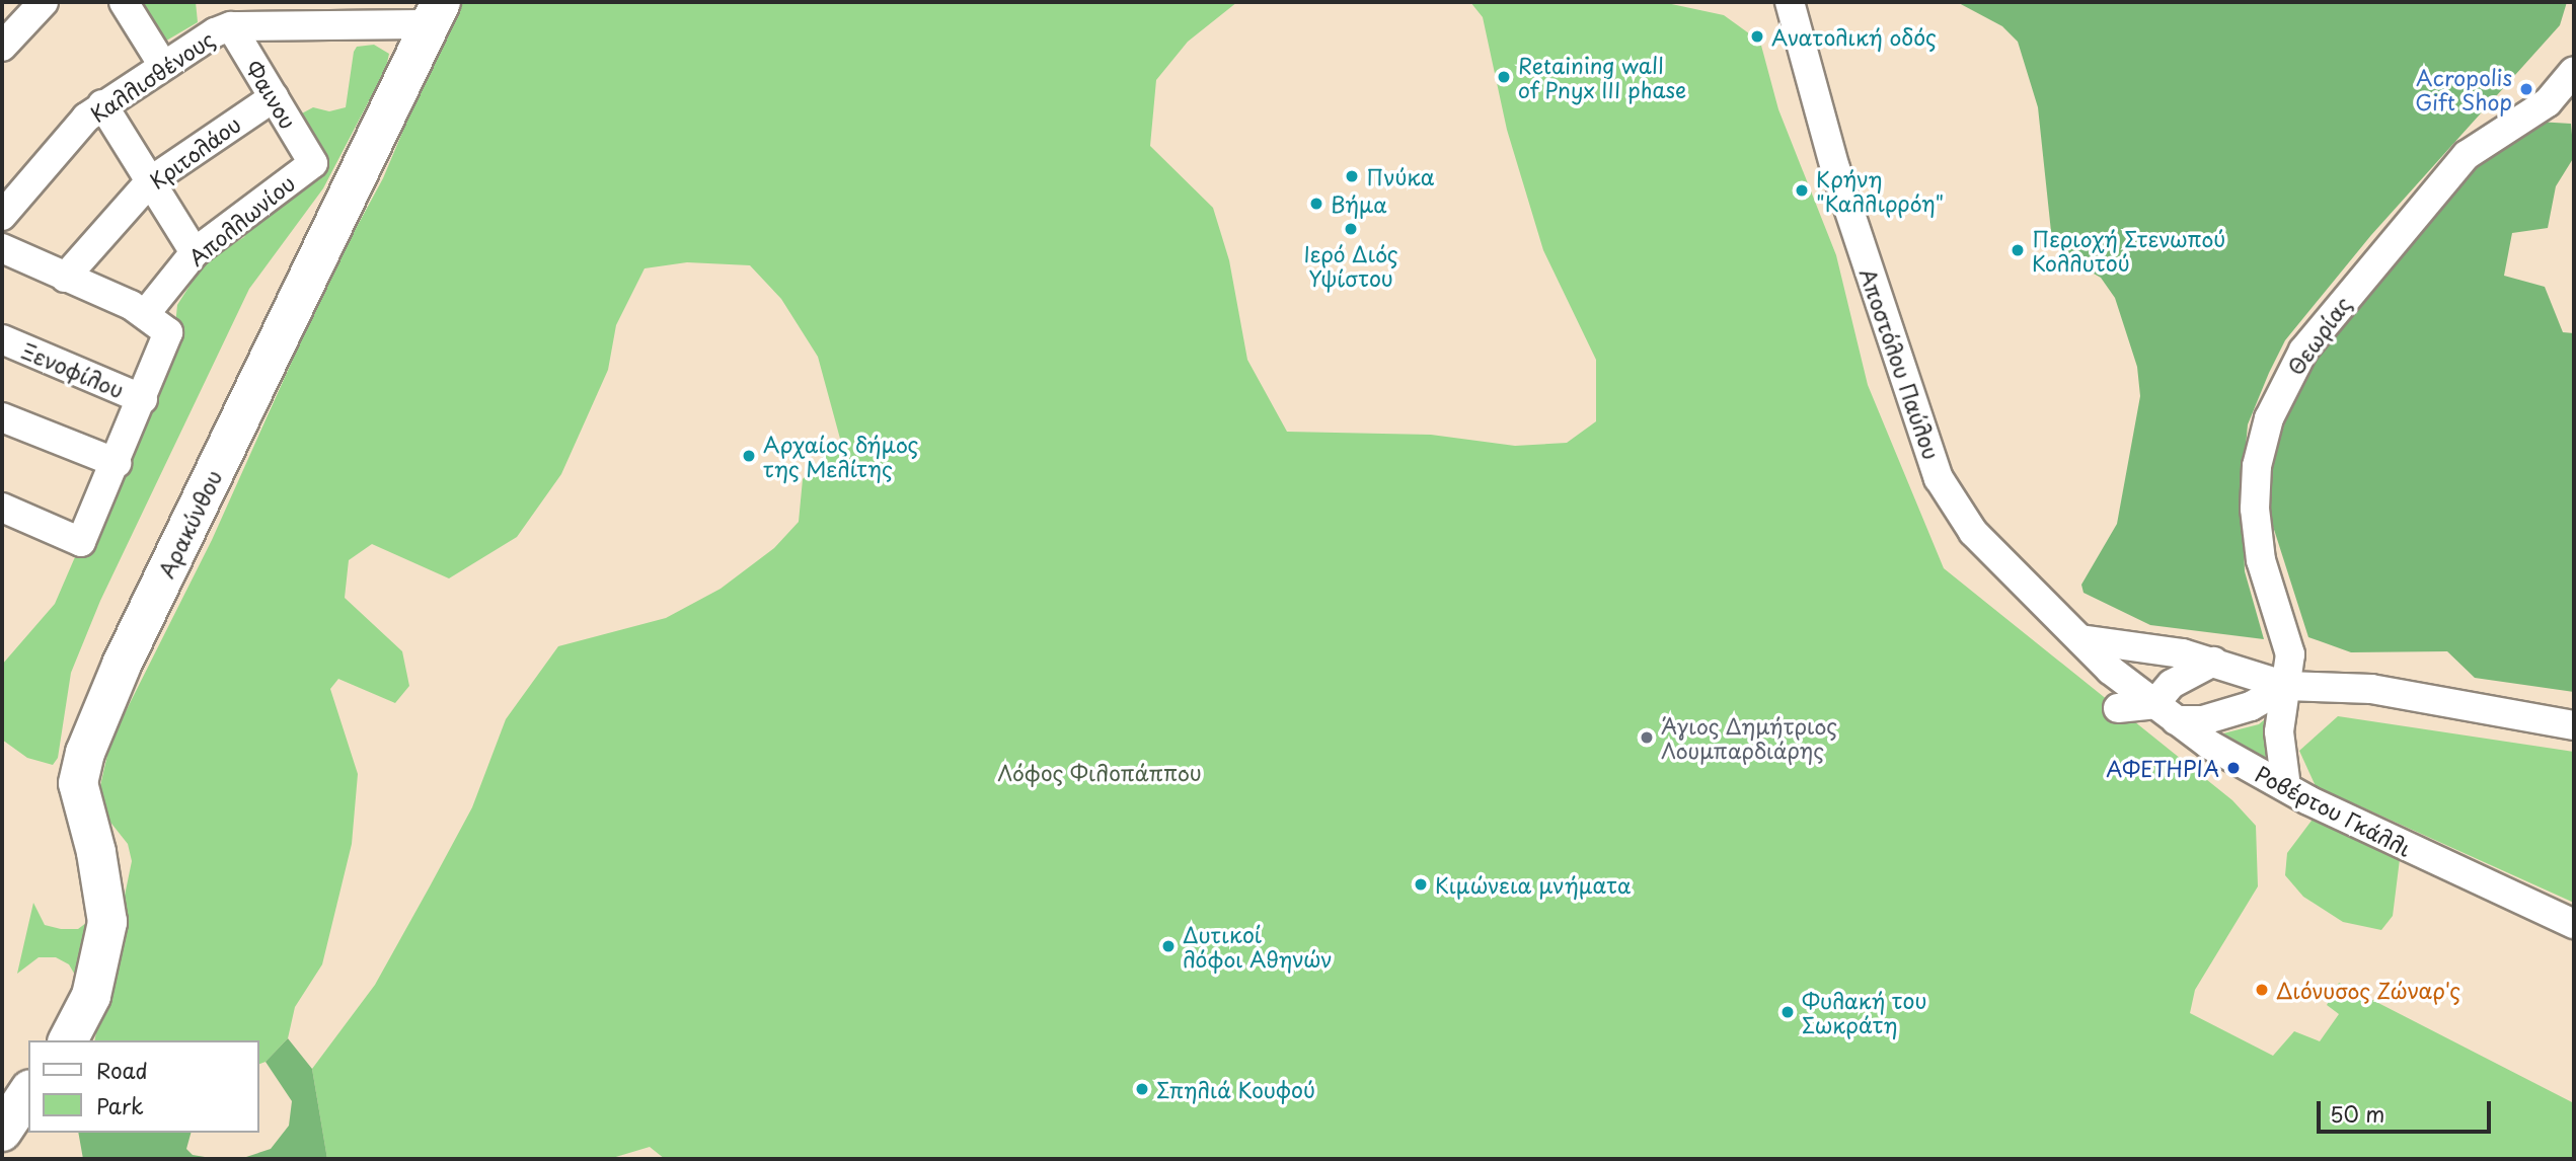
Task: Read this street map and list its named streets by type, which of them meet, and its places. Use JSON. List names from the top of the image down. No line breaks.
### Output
{"streets":{"street":["Καλλισθένους","Φαινου","Κριτολάου","Απολλωνίου","Θεωρίας","Αποστόλου Παύλου","Ξενοφίλου","Αρακύνθου","Ροβέρτου Γκάλλι"]},"crossings":[["Καλλισθένους","Φαινου"],["Καλλισθένους","Αρακύνθου"],["Φαινου","Κριτολάου"],["Φαινου","Απολλωνίου"],["Θεωρίας","Ροβέρτου Γκάλλι"],["Αποστόλου Παύλου","Ροβέρτου Γκάλλι"]],"parks":["Λόφος Φιλοπάππου"],"places":["Ανατολική οδός","Retaining wall of Pnyx III phase","Acropolis Gift Shop","Πνύκα","Κρήνη \"Καλλιρρόη\"","Βήμα","Ιερό Διός Υψίστου","Περιοχή Στενωπού Κολλυτού","Αρχαίος δήμος της Μελίτης","Άγιος Δημήτριος Λουμπαρδιάρης","ΑΦΕΤΗΡΙΑ","Κιμώνεια μνήματα","Δυτικοί λόφοι Αθηνών","Διόνυσος Ζώναρ'ς","Φυλακή του Σωκράτη","Σπηλιά Κουφού"],"legend":["Road","Park"],"scale_bar":"50 m"}
